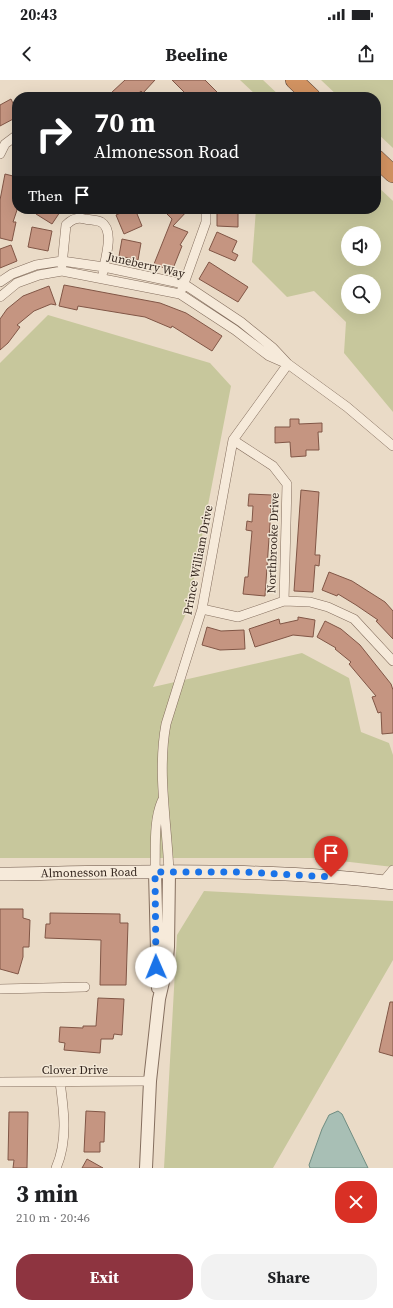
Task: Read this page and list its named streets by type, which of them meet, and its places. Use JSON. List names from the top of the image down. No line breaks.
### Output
{"streets":{"main road":["Almonesson Road"],"street":["Juneberry Way","Northbrooke Drive","Prince William Drive","Clover Drive"]},"crossings":[["Juneberry Way","Prince William Drive"],["Northbrooke Drive","Prince William Drive"],["Prince William Drive","Almonesson Road"]],"page":{"status":"20:43","header":"Beeline","turn":["70 m","Almonesson Road"],"then":"Then","heading":["3 min","210 m · 20:46"],"buttons":["Exit","Share"]}}
